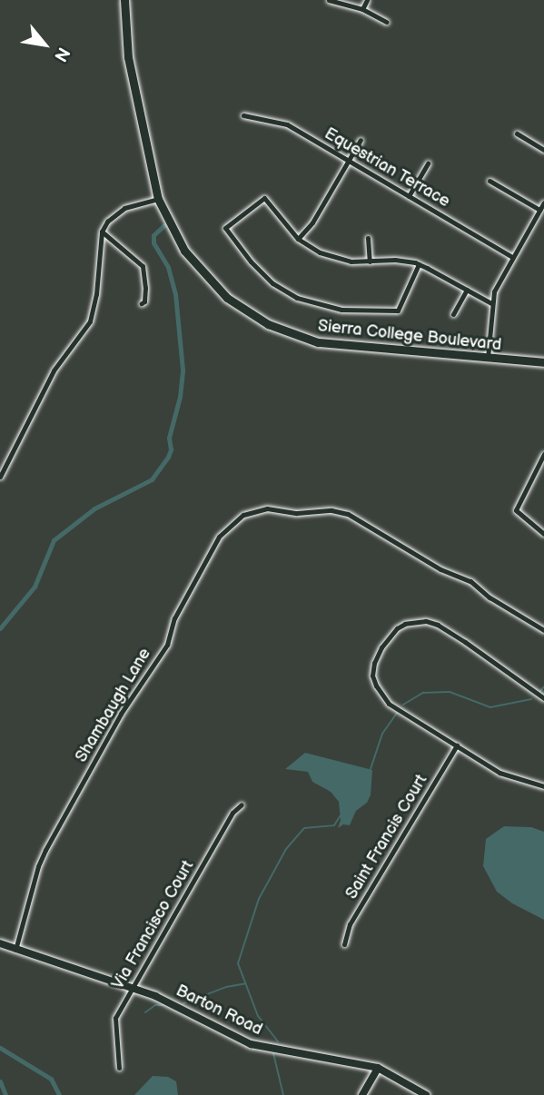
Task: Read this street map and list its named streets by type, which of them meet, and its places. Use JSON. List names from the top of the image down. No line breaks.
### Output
{"streets":{"main road":["Sierra College Boulevard"],"street":["Equestrian Terrace","Shambaugh Lane","Saint Francis Court","Via Francisco Court","Barton Road"]},"crossings":[["Shambaugh Lane","Barton Road"],["Via Francisco Court","Barton Road"]],"north":"bottom right"}
